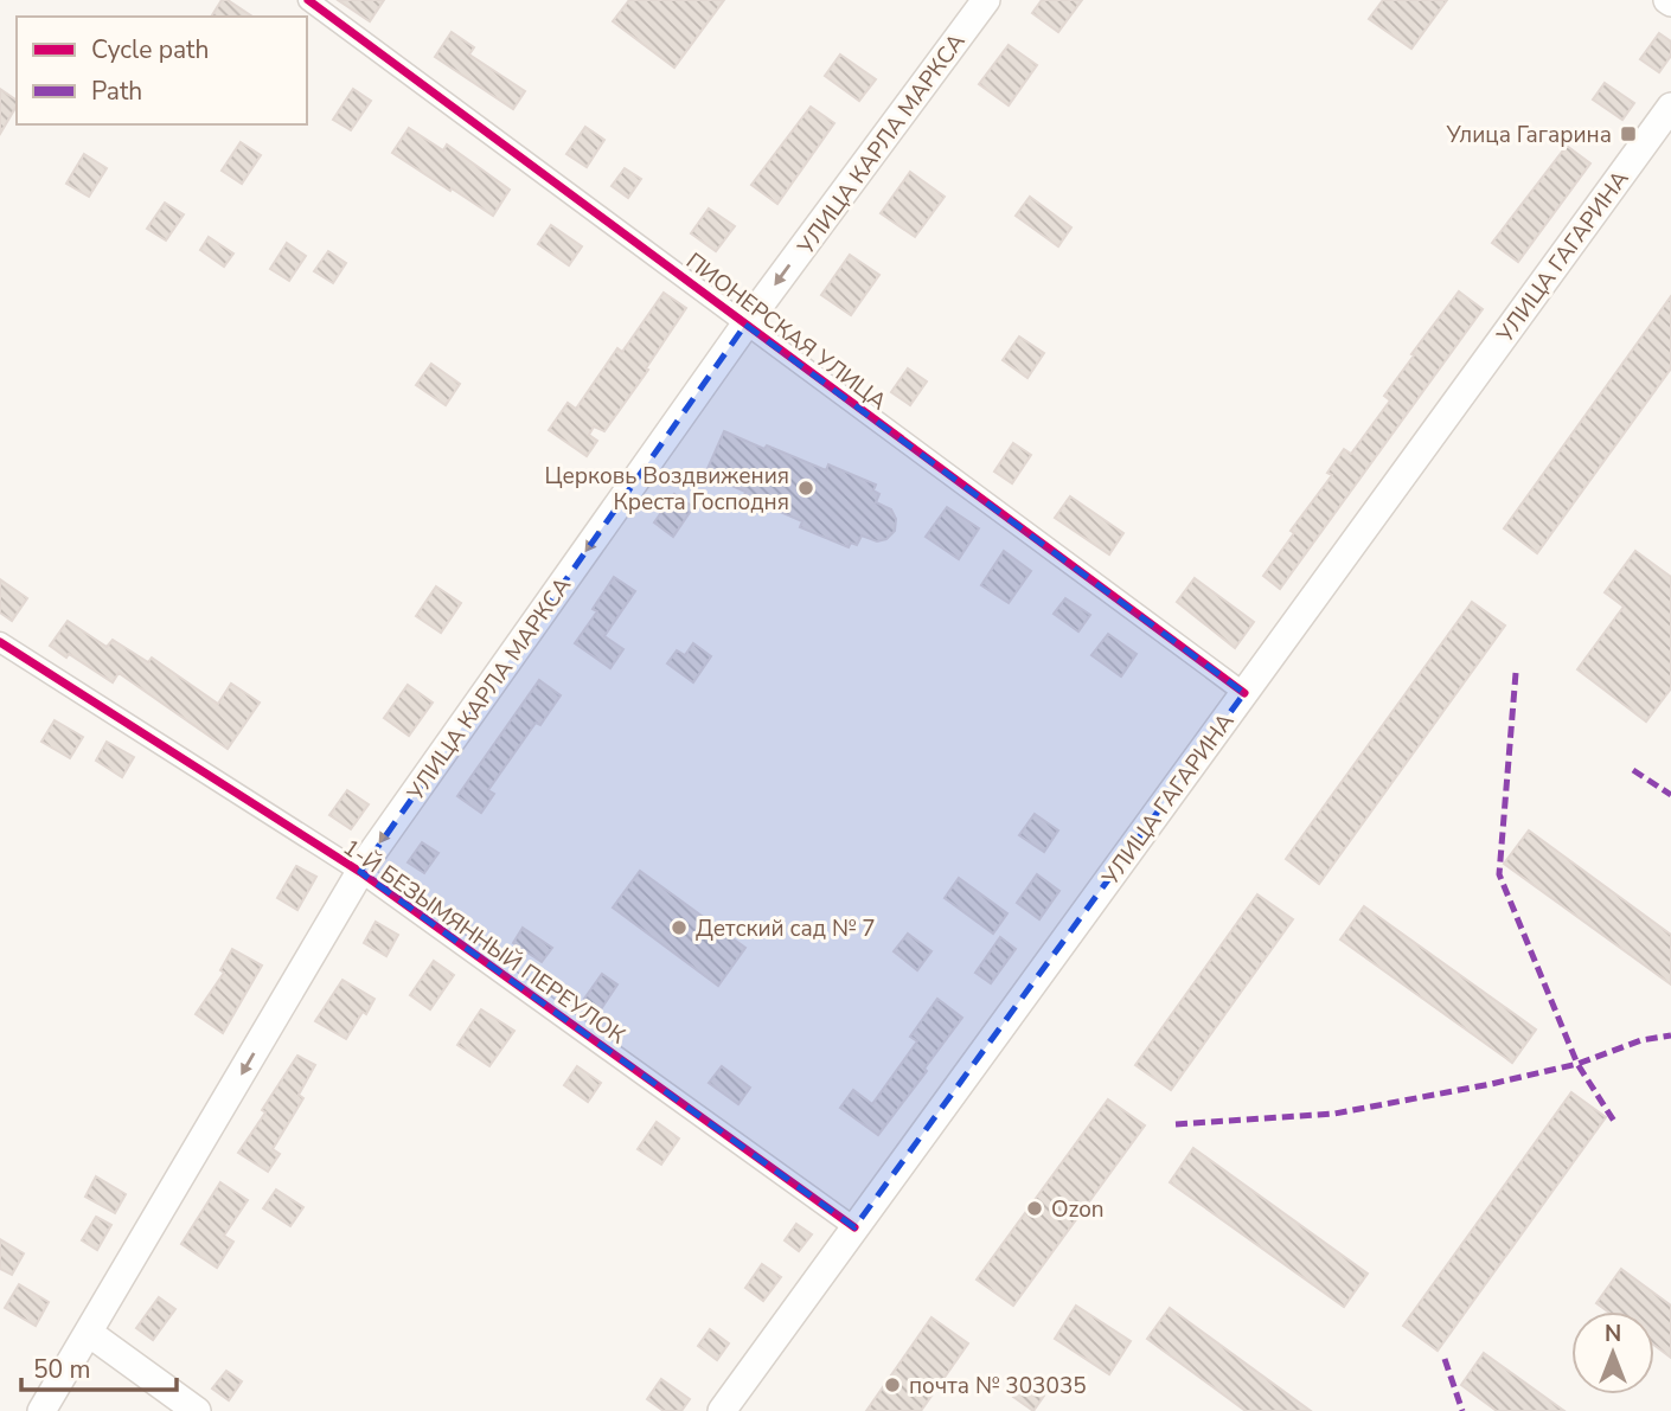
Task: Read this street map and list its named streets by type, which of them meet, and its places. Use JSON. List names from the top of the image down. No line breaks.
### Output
{"streets":{"main road":["УЛИЦА КАРЛА МАРКСА","УЛИЦА ГАГАРИНА"],"street":["ПИОНЕРСКАЯ УЛИЦА","1-Й БЕЗЫМЯННЫЙ ПЕРЕУЛОК"]},"crossings":[["УЛИЦА КАРЛА МАРКСА","ПИОНЕРСКАЯ УЛИЦА"],["УЛИЦА КАРЛА МАРКСА","1-Й БЕЗЫМЯННЫЙ ПЕРЕУЛОК"],["УЛИЦА ГАГАРИНА","ПИОНЕРСКАЯ УЛИЦА"],["УЛИЦА ГАГАРИНА","1-Й БЕЗЫМЯННЫЙ ПЕРЕУЛОК"]],"one_way":["УЛИЦА КАРЛА МАРКСА"],"places":{"transit":["Улица Гагарина"],"other":["Церковь Воздвижения Креста Господня","Детский сад № 7","Ozon","почта № 303035"]},"legend":["Cycle path","Path"],"scale_bar":"50 m","north":"top"}
